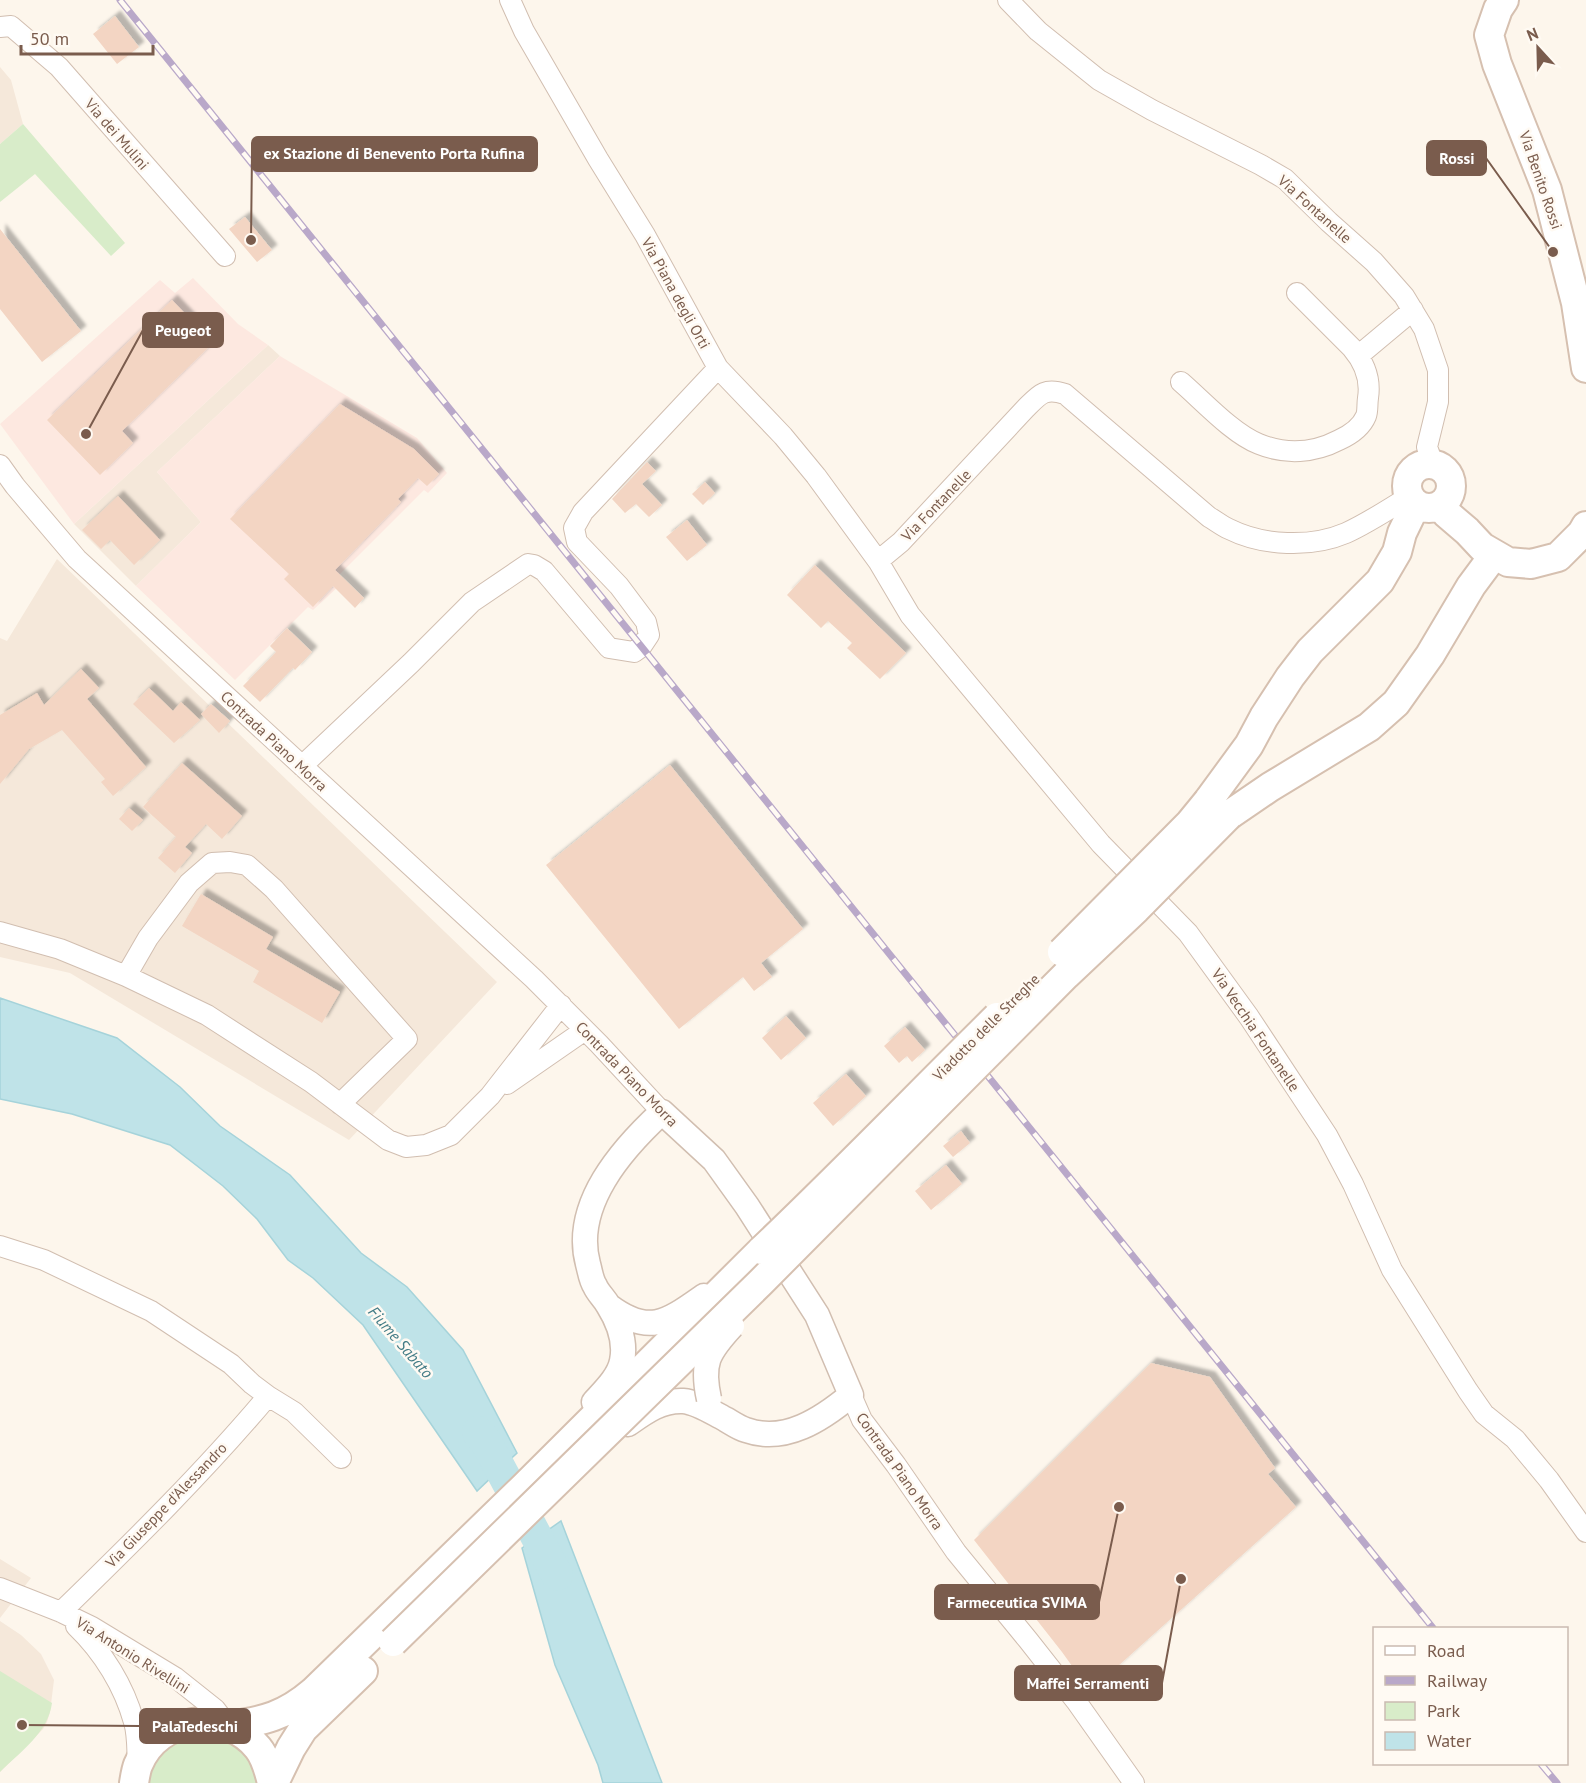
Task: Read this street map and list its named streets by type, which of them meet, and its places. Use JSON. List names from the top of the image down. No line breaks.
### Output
{"streets":{"main road":["Via Benito Rossi","Viadotto delle Streghe"],"street":["Via dei Mulini","Via Fontanelle","Via Piana degli Orti","Contrada Piano Morra","Via Vecchia Fontanelle","Via Giuseppe d'Alessandro","Via Antonio Rivellini"]},"crossings":[["Via Fontanelle","Via Piana degli Orti"],["Via Fontanelle","Via Vecchia Fontanelle"],["Via Piana degli Orti","Via Vecchia Fontanelle"],["Via Giuseppe d'Alessandro","Via Antonio Rivellini"]],"water":["Fiume Sabato"],"places":["ex Stazione di Benevento Porta Rufina","Rossi","Peugeot","Farmeceutica SVIMA","Maffei Serramenti","PalaTedeschi"],"legend":["Road","Railway","Park","Water"],"scale_bar":"50 m","north":"top"}
